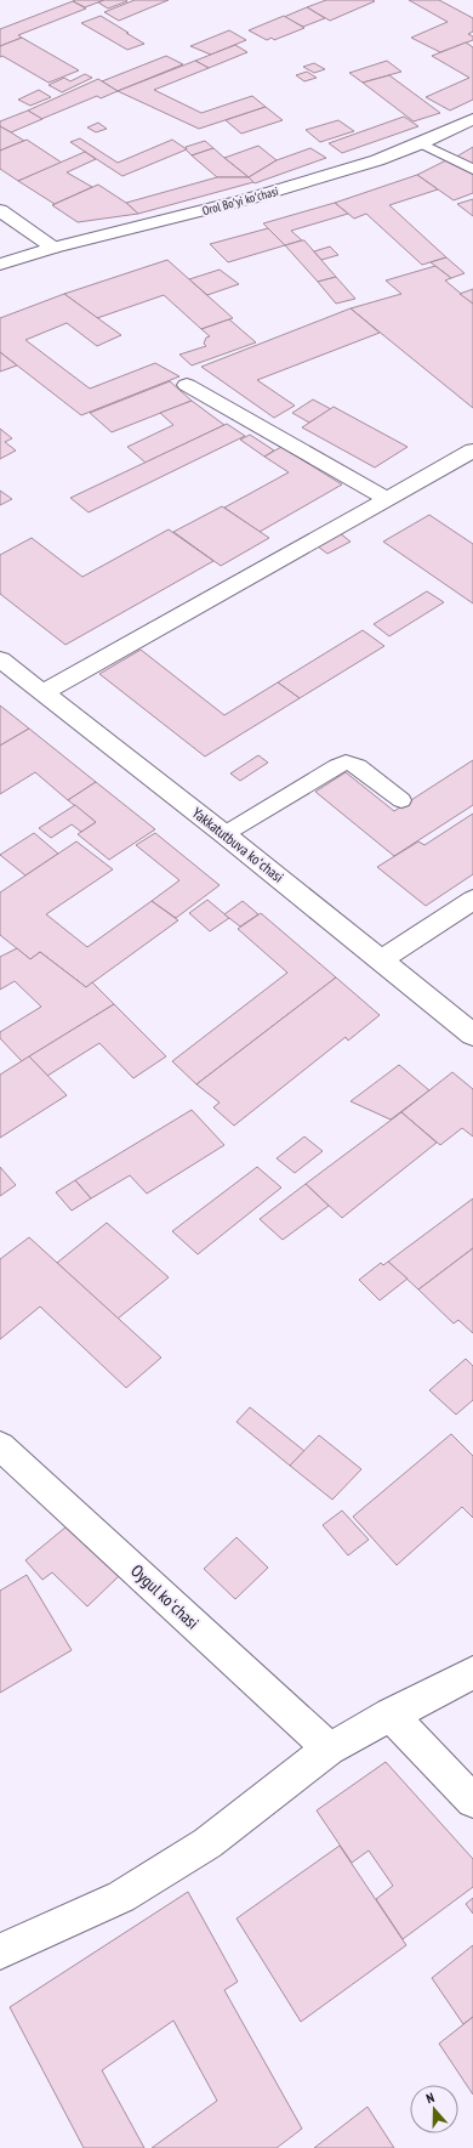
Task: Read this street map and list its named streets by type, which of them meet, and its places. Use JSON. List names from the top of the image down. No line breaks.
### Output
{"streets":{"street":["Orol Boʻyi koʻchasi","Yakkatutbuva koʻchasi","Oygul koʻchasi"]},"north":"top"}
